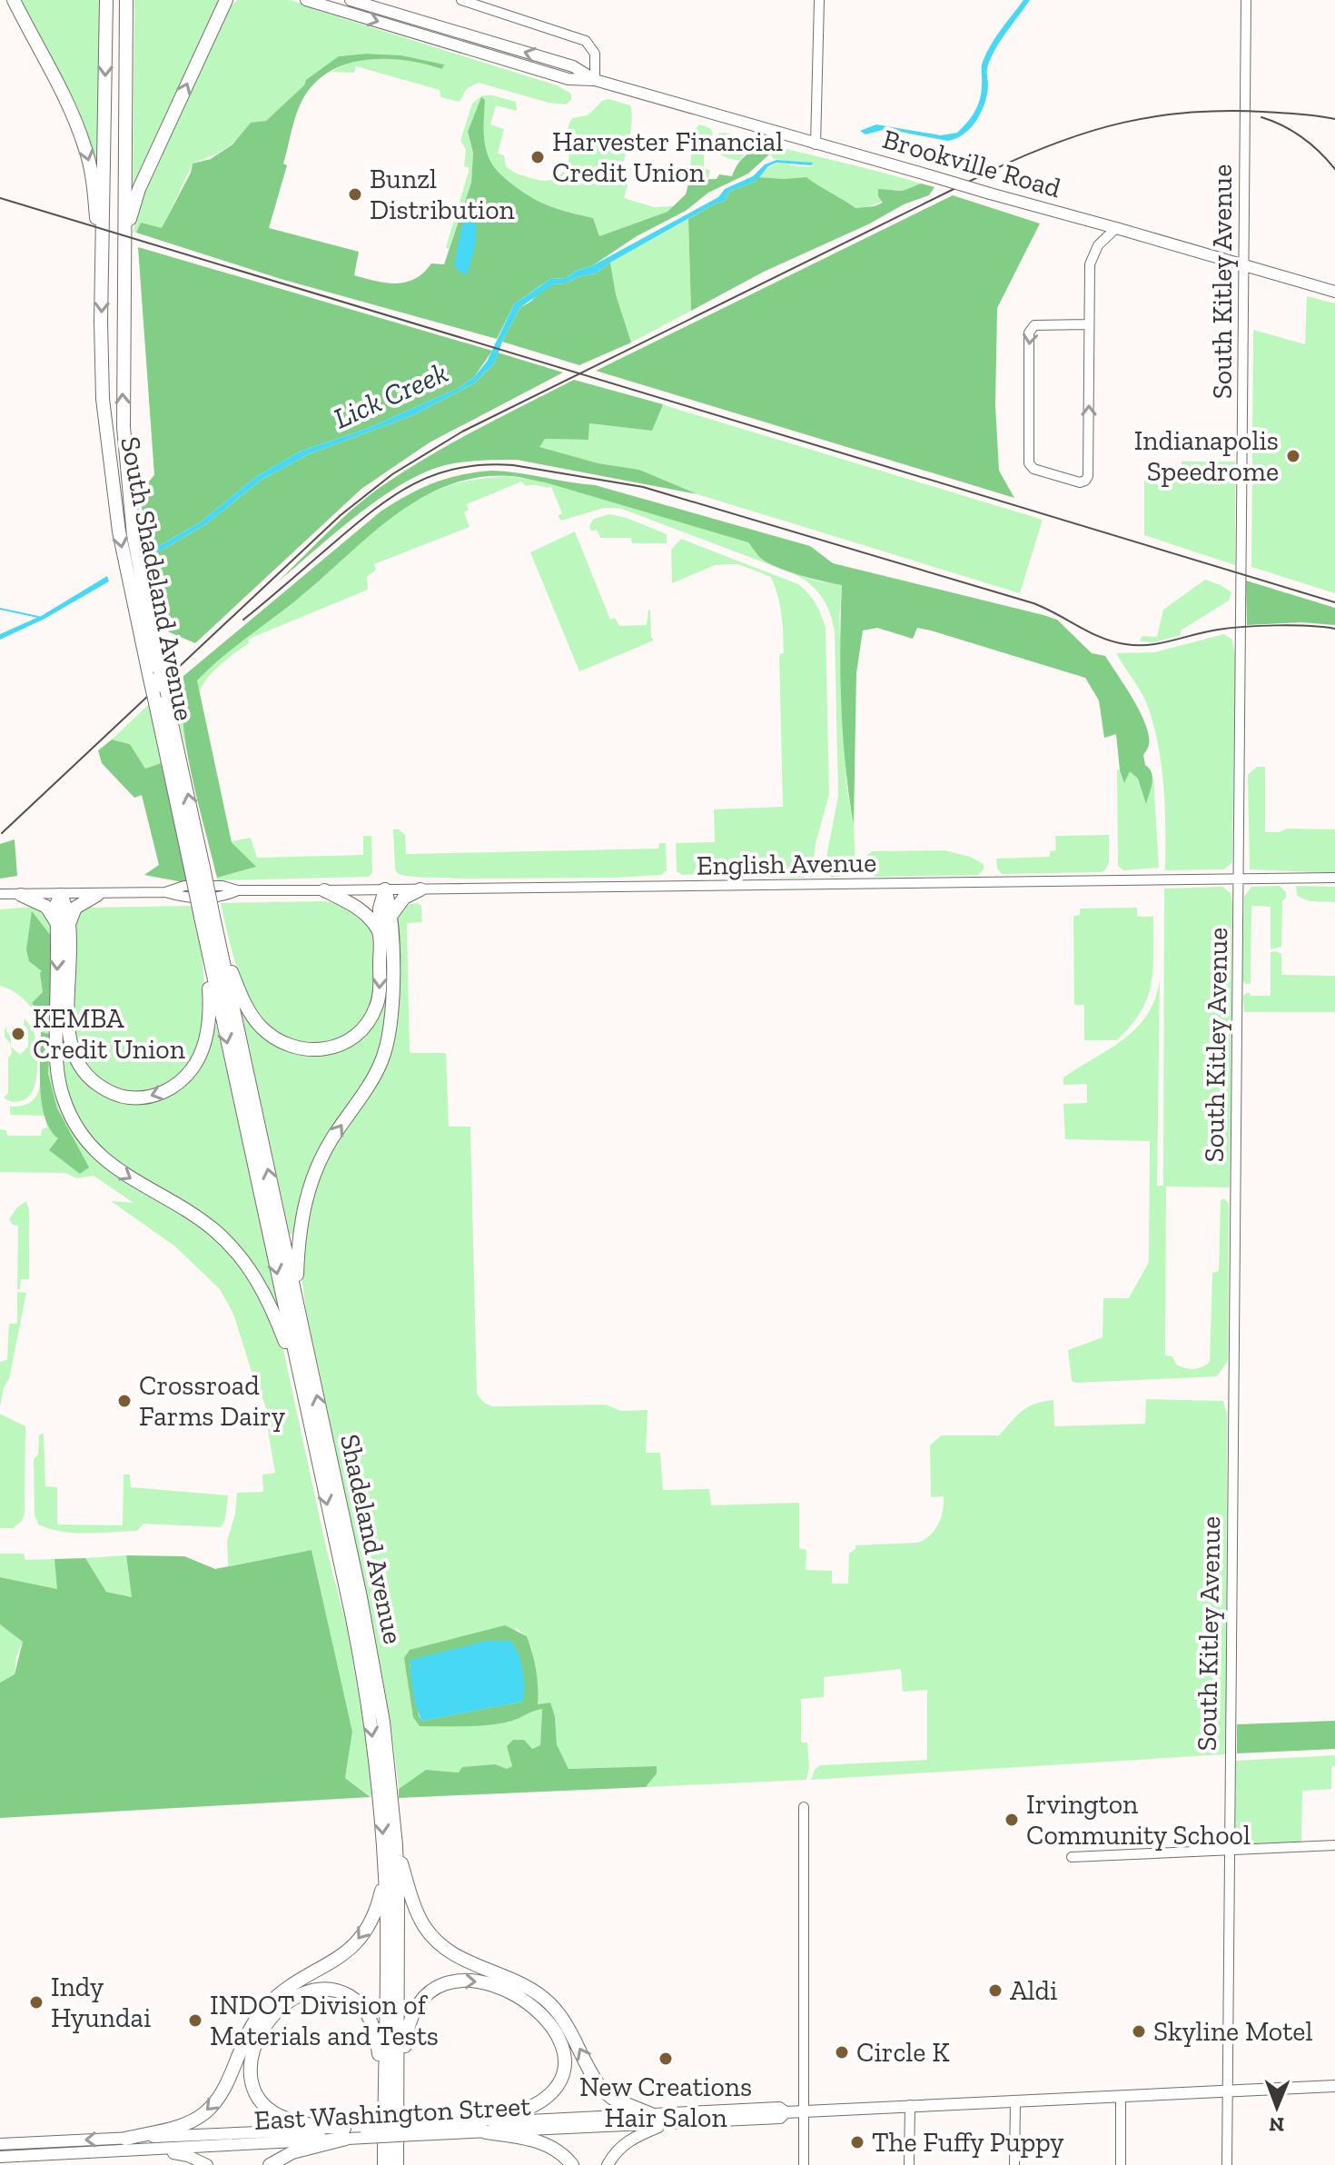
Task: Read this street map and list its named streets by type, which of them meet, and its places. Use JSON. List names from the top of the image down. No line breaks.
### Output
{"streets":{"highway":["South Shadeland Avenue","Shadeland Avenue"],"main road":["Brookville Road","East Washington Street"],"street":["South Kitley Avenue","English Avenue"]},"crossings":[["Brookville Road","South Kitley Avenue"],["South Kitley Avenue","English Avenue"],["South Kitley Avenue","East Washington Street"],["South Shadeland Avenue","Shadeland Avenue"]],"water":["Lick Creek"],"places":["Harvester Financial Credit Union","Bunzl Distribution","Indianapolis Speedrome","KEMBA Credit Union","Crossroad Farms Dairy","Irvington Community School","Aldi","Indy Hyundai","INDOT Division of Materials and Tests","Skyline Motel","Circle K","New Creations Hair Salon","The Fuffy Puppy"],"north":"bottom"}
